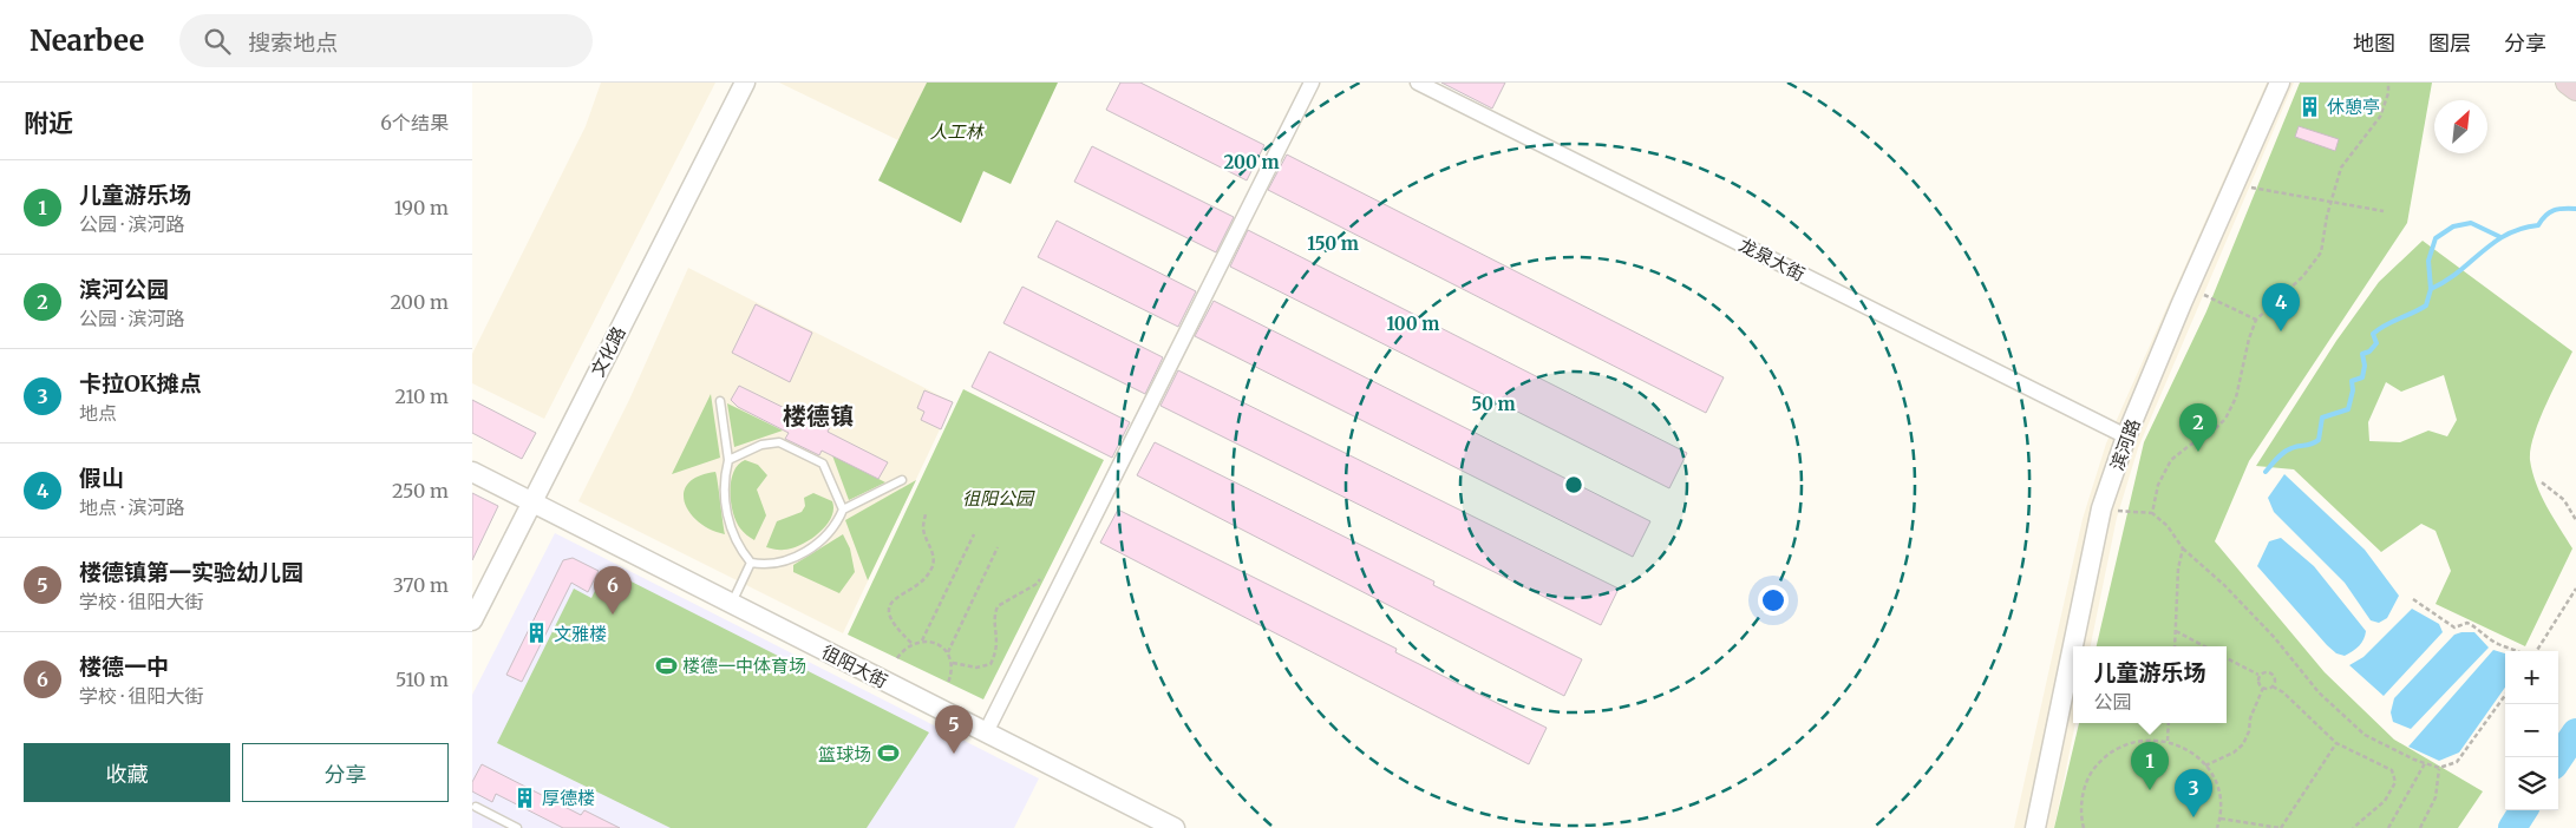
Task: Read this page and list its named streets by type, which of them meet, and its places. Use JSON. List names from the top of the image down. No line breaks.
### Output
{"streets":{"street":["龙泉大街","文化路","滨河路","徂阳大街"]},"crossings":[["龙泉大街","滨河路"],["文化路","徂阳大街"]],"districts":["楼德镇"],"parks":["人工林","徂阳公园"],"places":{"building":["休憩亭","文雅楼","厚德楼"],"sports":["楼德一中体育场","篮球场"]},"north":"top right","page":{"header":"Nearbee","search":"搜索地点","nav":["地图","图层","分享"],"heading":["附近","6个结果"],"list":[{"mark":"1","name":"儿童游乐场","note":"公园 · 滨河路","value":"190 m"},{"mark":"2","name":"滨河公园","note":"公园 · 滨河路","value":"200 m"},{"mark":"3","name":"卡拉OK摊点","note":"地点","value":"210 m"},{"mark":"4","name":"假山","note":"地点 · 滨河路","value":"250 m"},{"mark":"5","name":"楼德镇第一实验幼儿园","note":"学校 · 徂阳大街","value":"370 m"},{"mark":"6","name":"楼德一中","note":"学校 · 徂阳大街","value":"510 m"}],"pins":["4","2","6","5","1","3"],"popup":["儿童游乐场","公园"],"map_buttons":["+","−"],"buttons":["收藏","分享"]},"rings":["200 m","150 m","100 m","50 m"]}
